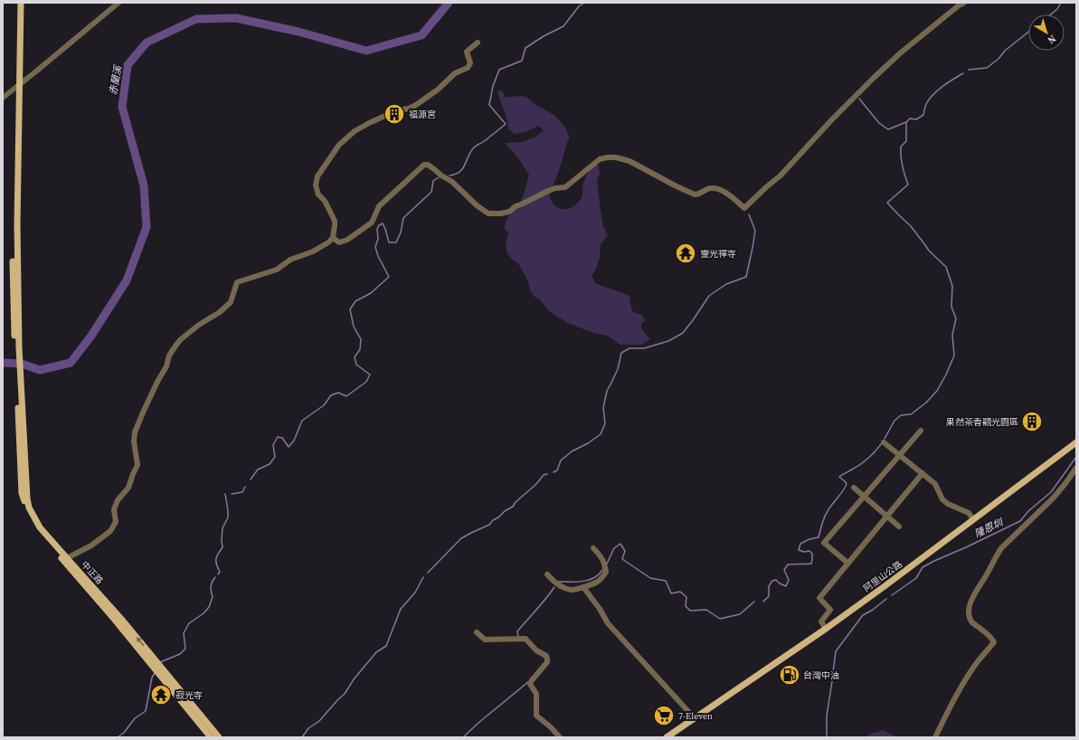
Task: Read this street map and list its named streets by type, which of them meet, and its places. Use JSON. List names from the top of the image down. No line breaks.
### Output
{"streets":{"main road":["中正路","阿里山公路"]},"water":["赤蘭溪","隆恩圳"],"places":{"building":["福源宮","果然茶香觀光園區"],"temple":["靈光禪寺","寂光寺"],"fuel station":["台灣中油"],"supermarket":["7-Eleven"]},"north":"bottom right"}
